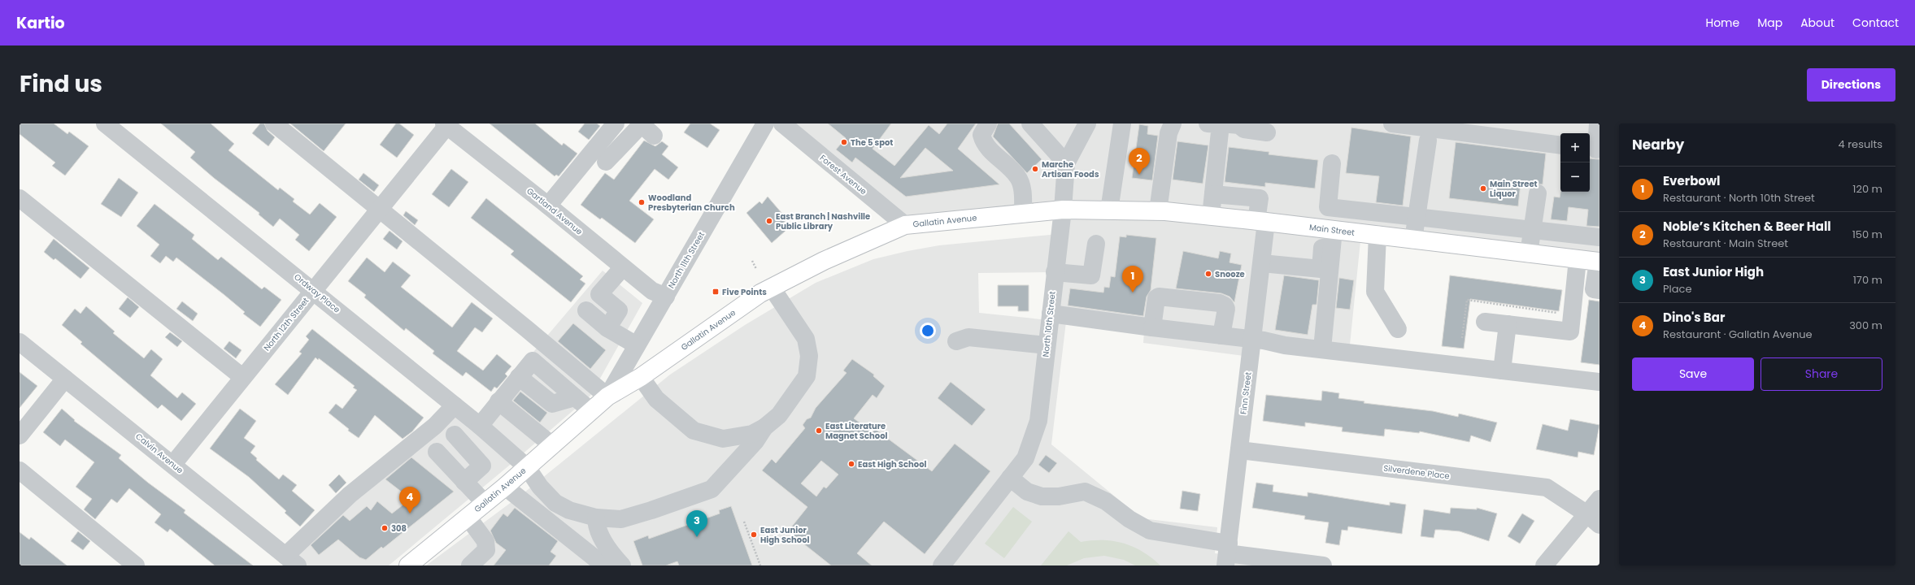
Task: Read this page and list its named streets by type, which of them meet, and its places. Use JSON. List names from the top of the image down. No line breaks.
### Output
{"streets":{"main road":["Gallatin Avenue","Main Street"],"street":["Forest Avenue","Gartland Avenue","North 11th Street","Ordway Place","North 12th Street","North 10th Street","Finn Street","Calvin Avenue","Silverdene Place"]},"crossings":[["Forest Avenue","Gallatin Avenue"],["Gartland Avenue","North 11th Street"],["Gartland Avenue","North 12th Street"],["Gallatin Avenue","Main Street"],["Gallatin Avenue","North 11th Street"],["Gallatin Avenue","Ordway Place"],["Gallatin Avenue","North 10th Street"],["Main Street","North 10th Street"],["Main Street","Finn Street"],["Ordway Place","North 12th Street"],["North 12th Street","Calvin Avenue"],["Finn Street","Silverdene Place"]],"places":{"other":["The 5 spot","Marche Artisan Foods","Main Street Liquor","Woodland Presbyterian Church","East Branch | Nashville Public Library","Snooze","East Literature Magnet School","East High School","308","East Junior High School"],"transit":["Five Points"]},"page":{"header":"Kartio","nav":["Home","Map","About","Contact"],"title":"Find us","buttons":["Directions",["Save","Share"]],"heading":["Nearby","4 results"],"map_buttons":["+","−"],"pins":["2","1","4","3"],"list":[{"mark":"1","name":"Everbowl","note":"Restaurant · North 10th Street","value":"120 m"},{"mark":"2","name":"Noble’s Kitchen & Beer Hall","note":"Restaurant · Main Street","value":"150 m"},{"mark":"3","name":"East Junior High","note":"Place","value":"170 m"},{"mark":"4","name":"Dino's Bar","note":"Restaurant · Gallatin Avenue","value":"300 m"}]}}
